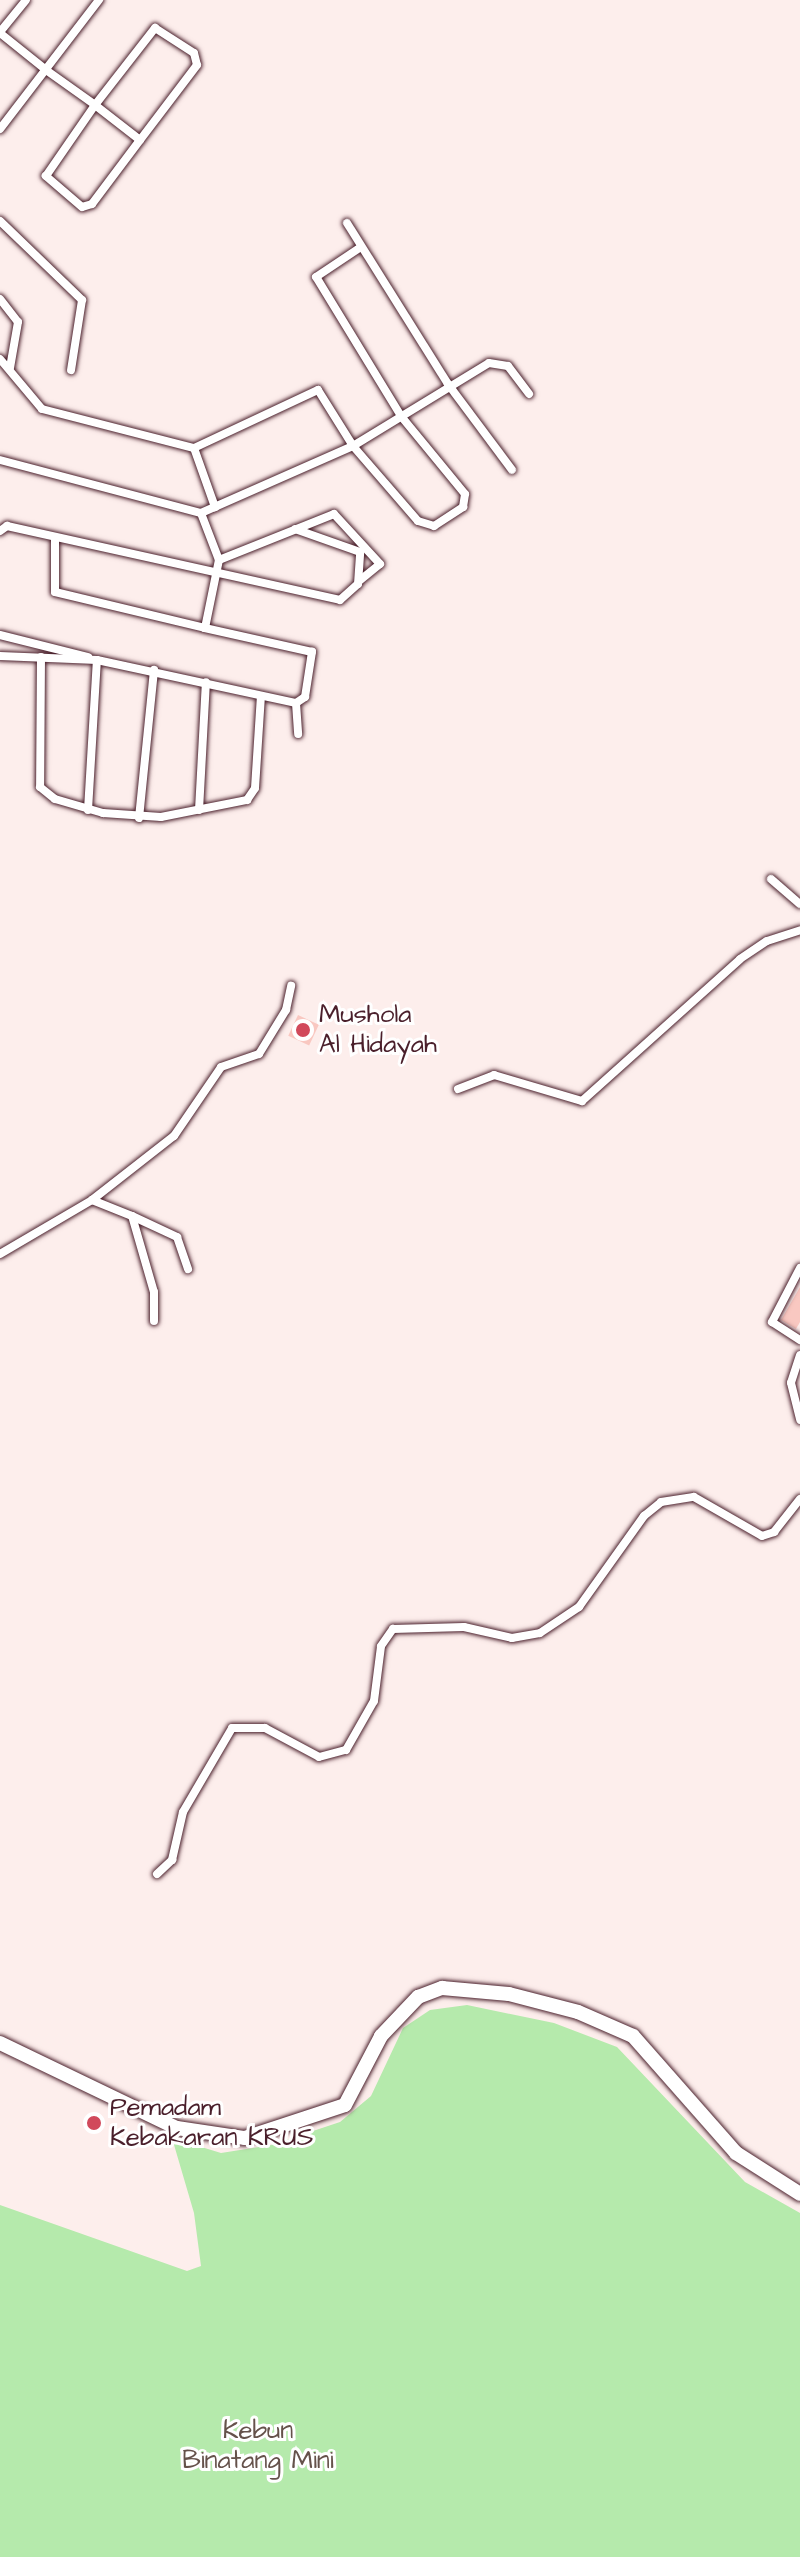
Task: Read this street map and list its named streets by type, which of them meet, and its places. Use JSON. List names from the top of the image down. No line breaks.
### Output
{"parks":["Kebun Binatang Mini"],"places":["Mushola Al Hidayah","Pemadam Kebakaran KRUS"]}
